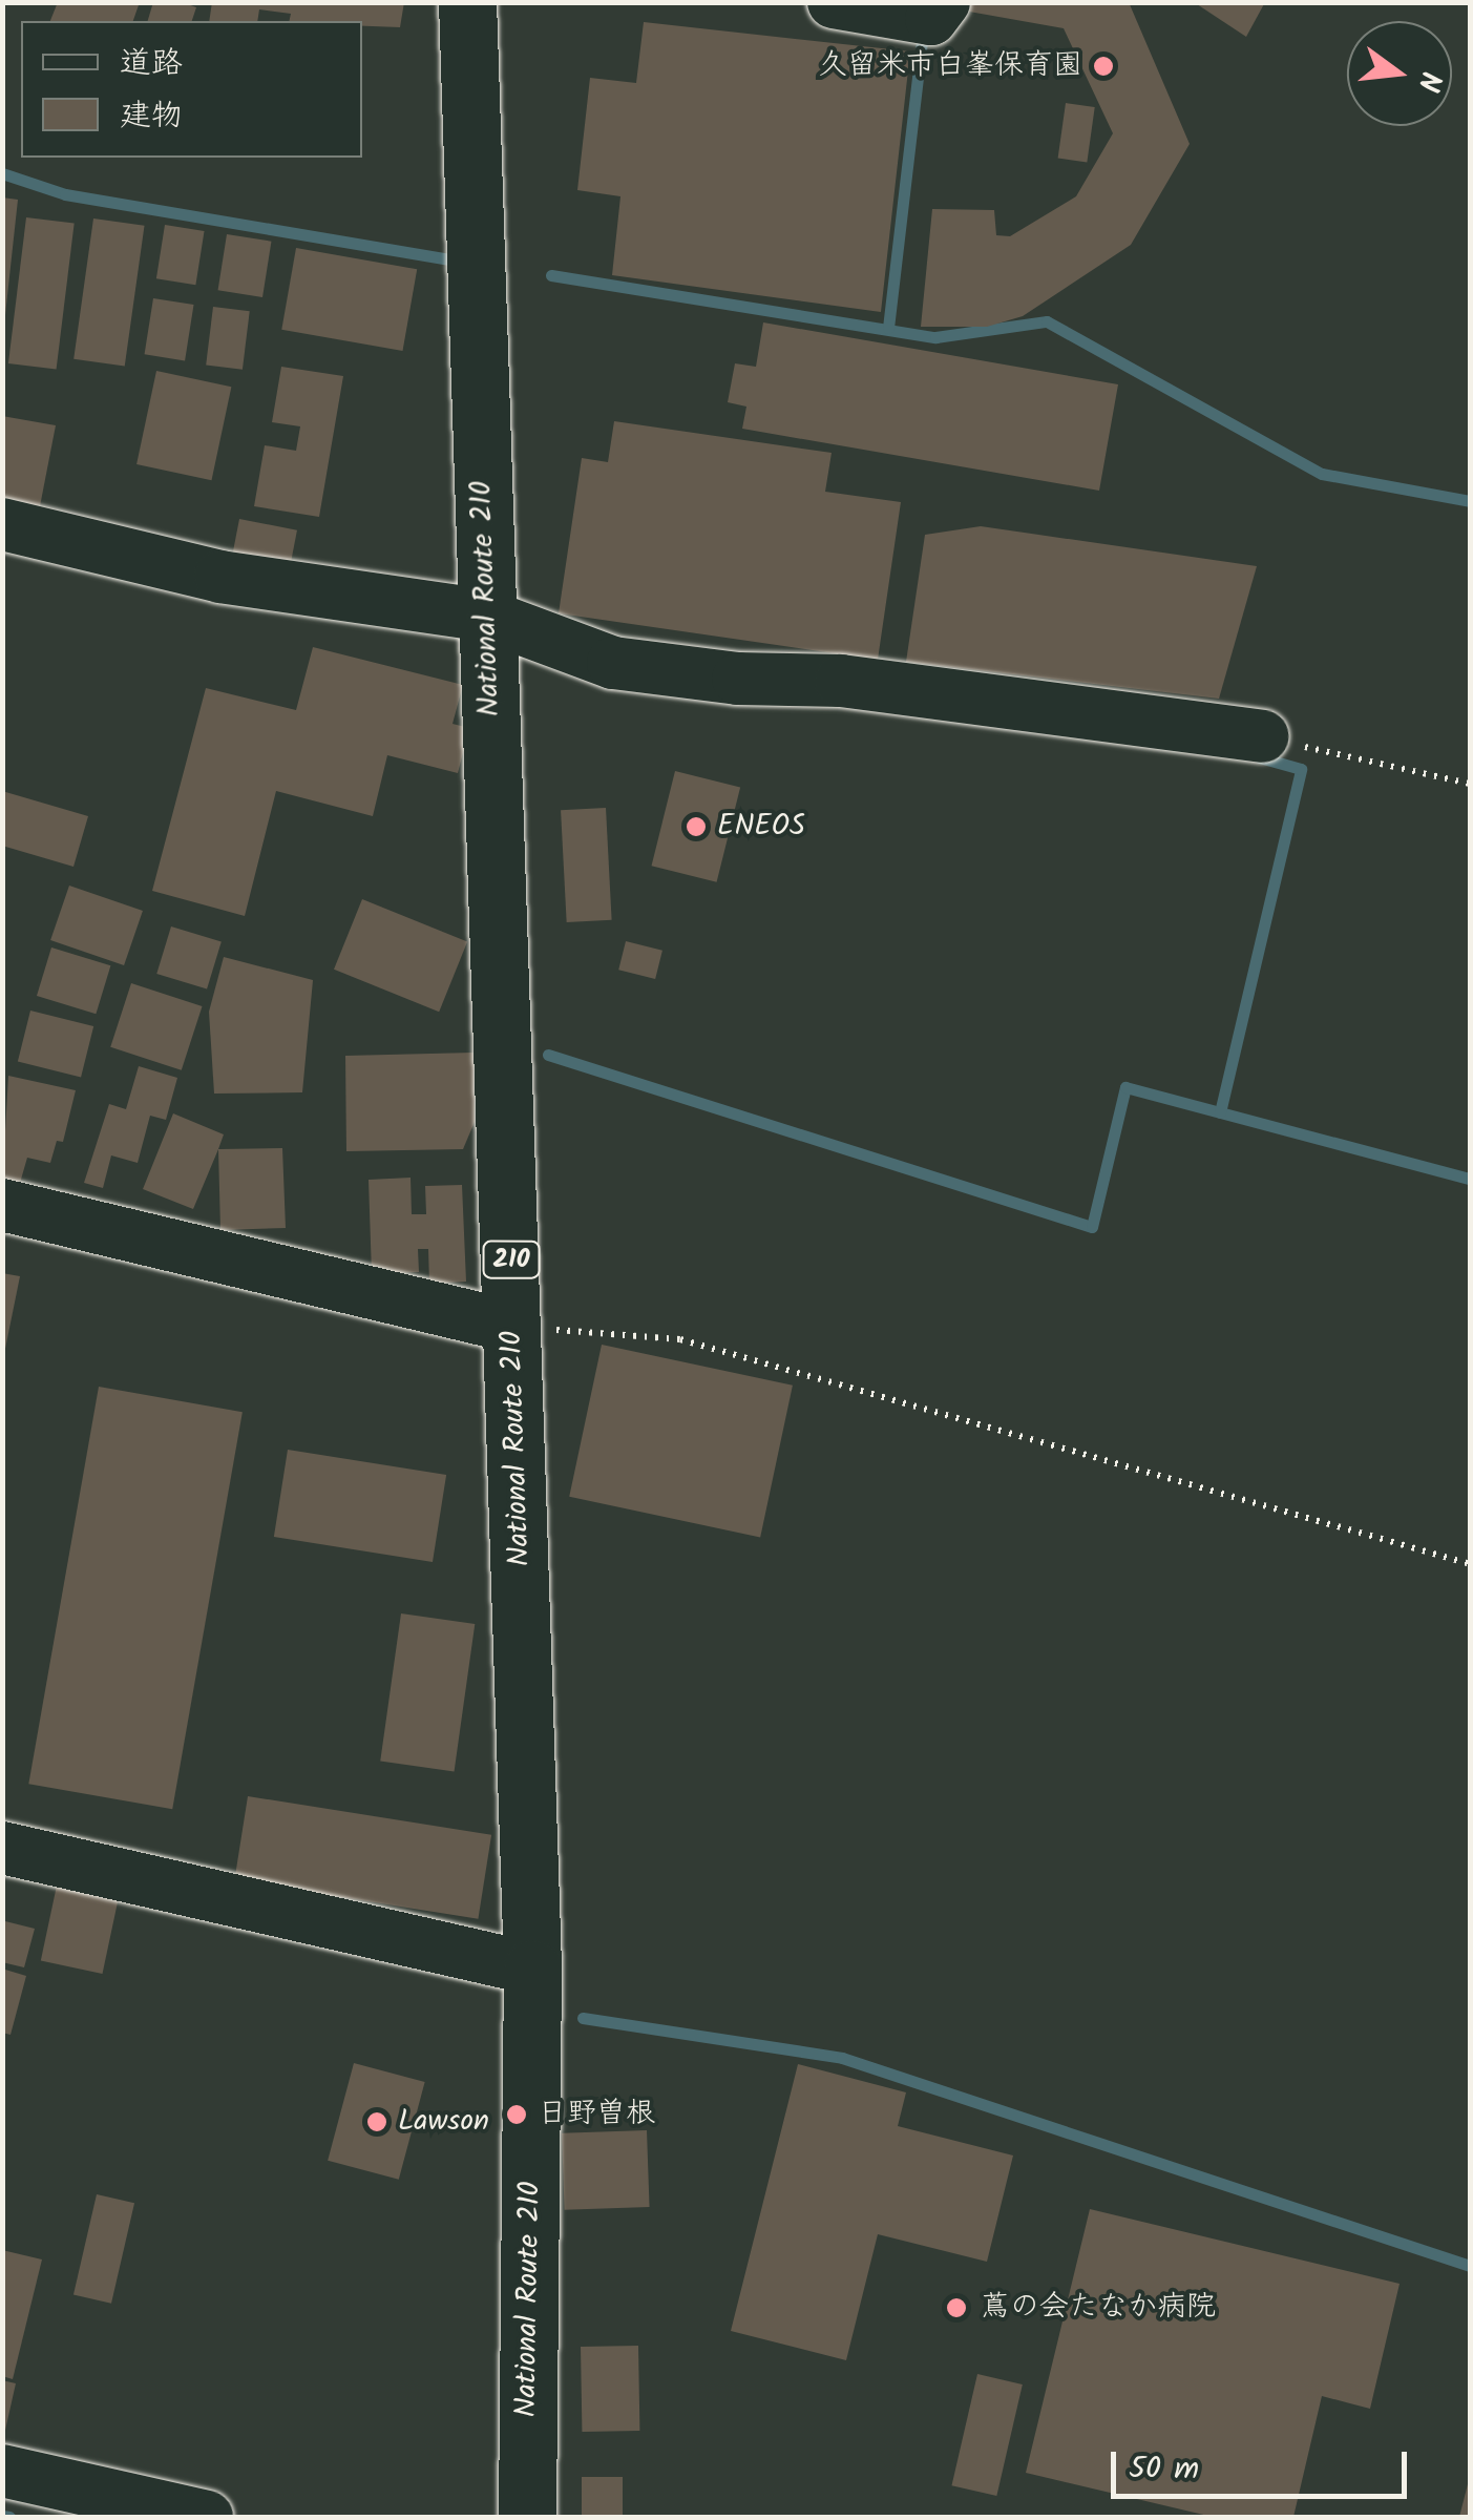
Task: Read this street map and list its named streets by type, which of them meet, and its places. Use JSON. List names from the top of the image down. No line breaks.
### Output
{"streets":{"highway":["National Route 210","210"]},"places":["久留米市白峯保育園","ENEOS","日野曽根","Lawson","蔦の会たなか病院"],"legend":["道路","建物"],"scale_bar":"50 m","north":"right"}
